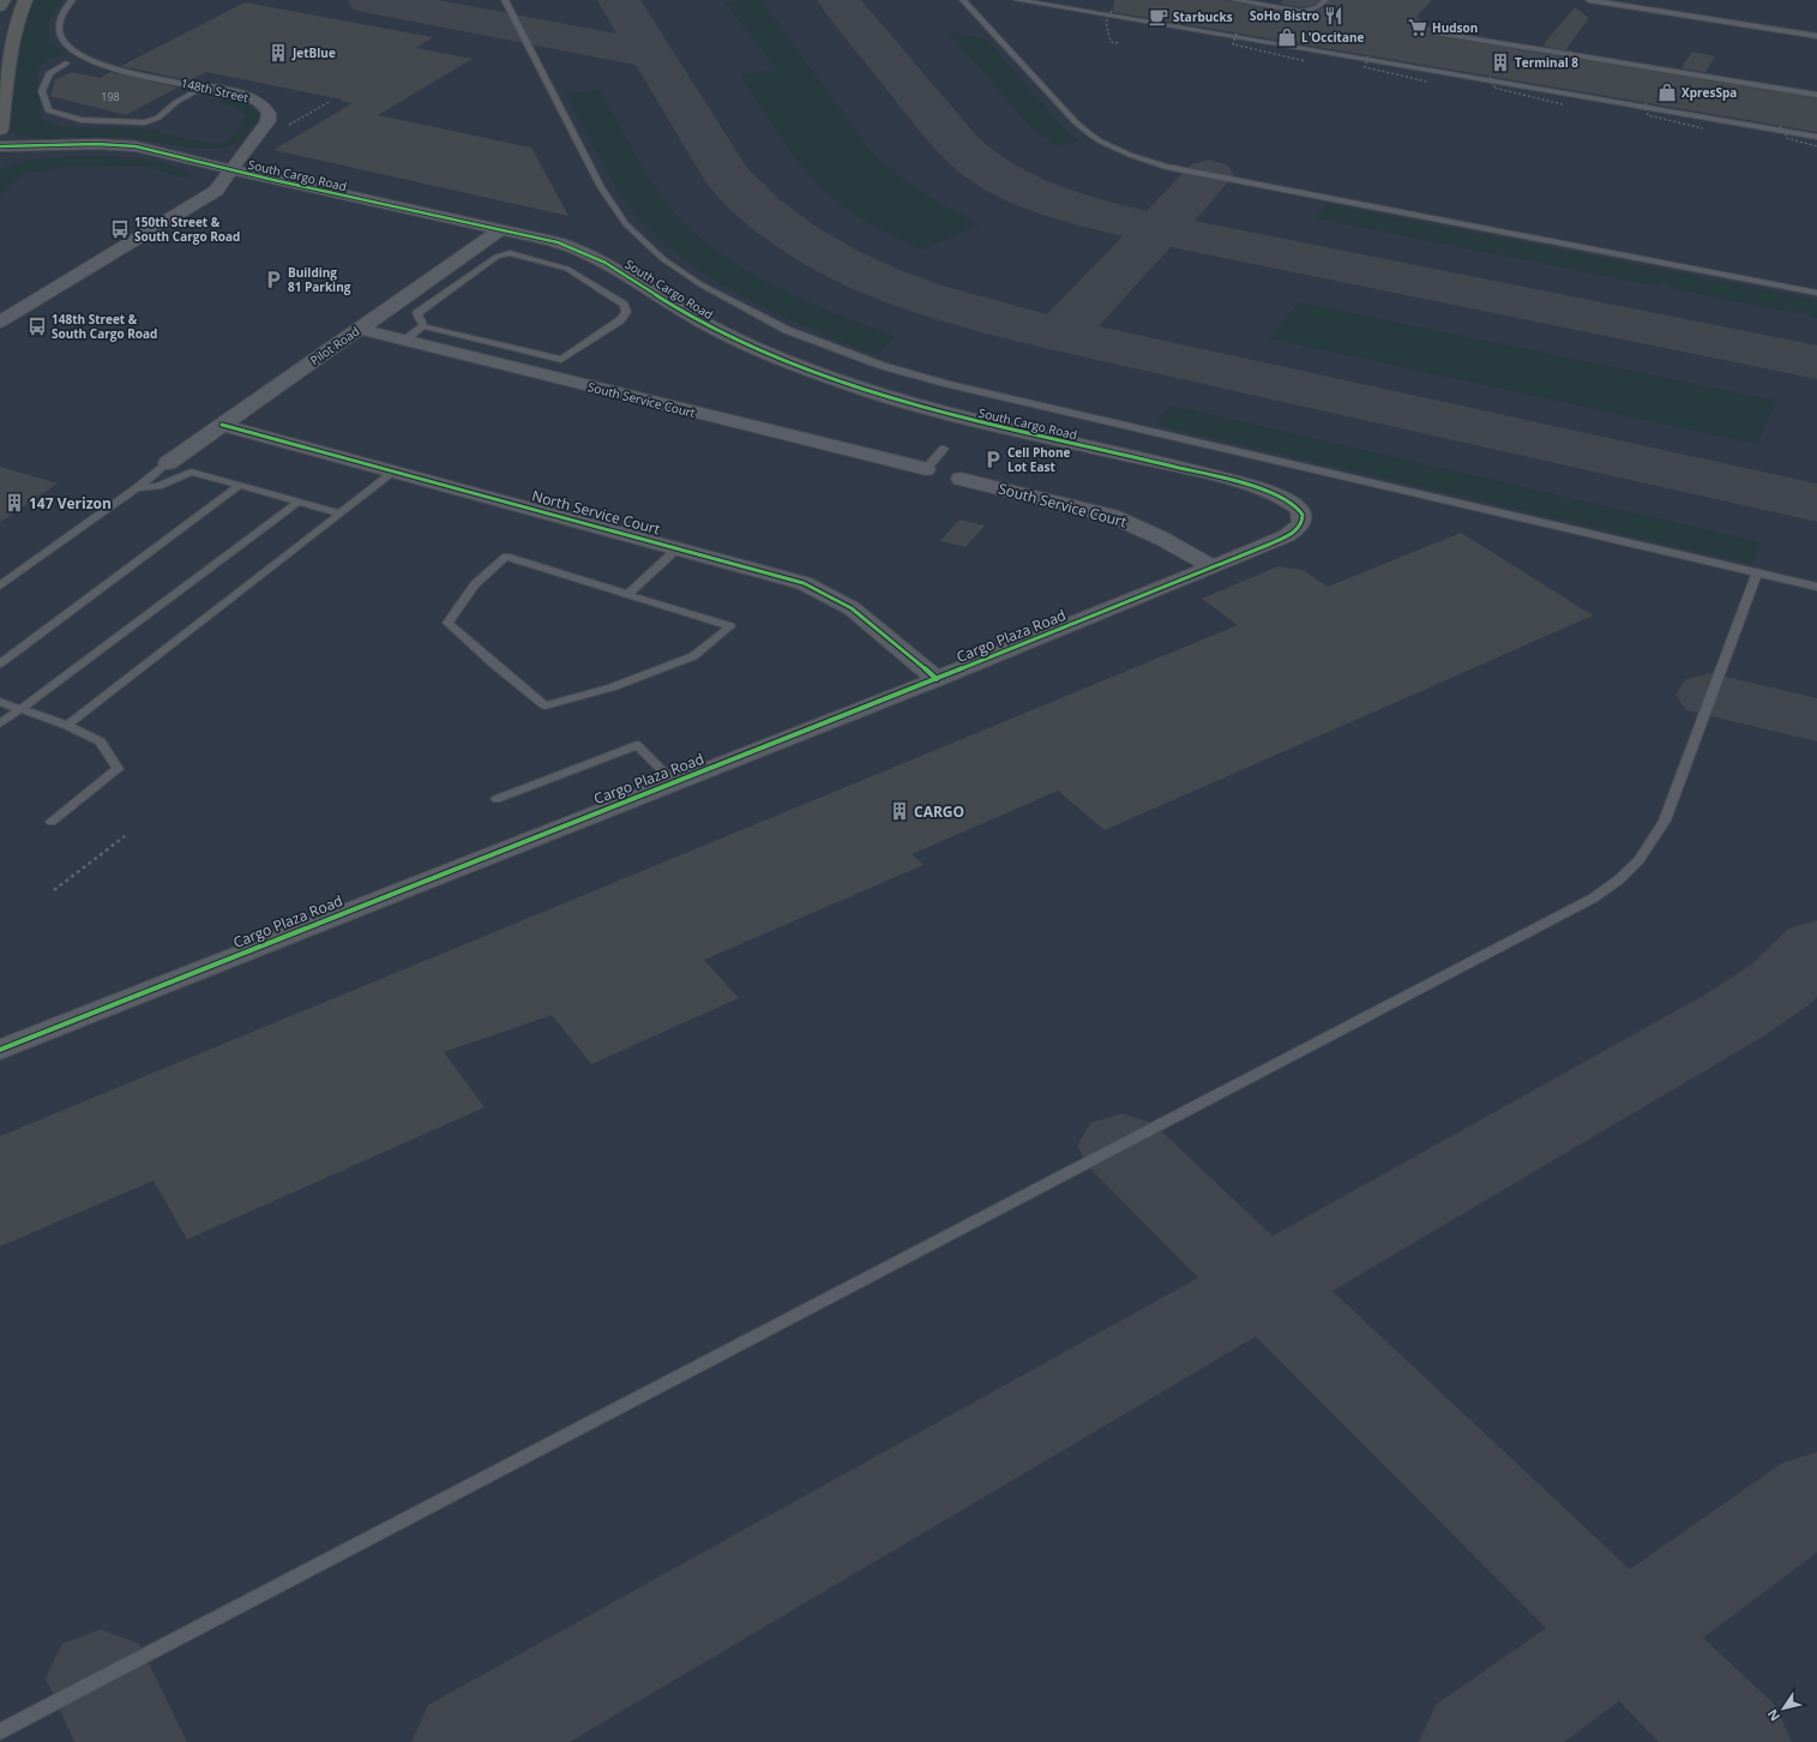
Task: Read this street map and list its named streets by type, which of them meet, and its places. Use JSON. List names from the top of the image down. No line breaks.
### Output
{"streets":{"street":["148th Street","South Cargo Road","Pilot Road","South Service Court","North Service Court","Cargo Plaza Road"]},"crossings":[["148th Street","South Cargo Road"],["South Cargo Road","Pilot Road"],["South Cargo Road","Cargo Plaza Road"],["Pilot Road","South Service Court"],["Pilot Road","North Service Court"],["South Service Court","Cargo Plaza Road"],["North Service Court","Cargo Plaza Road"]],"places":{"restaurant":["SoHo Bistro"],"cafe":["Starbucks"],"supermarket":["Hudson"],"shop":["L'Occitane","XpresSpa"],"building":["JetBlue","Terminal 8","147 Verizon","CARGO"],"bus stop":["150th Street & South Cargo Road","148th Street & South Cargo Road"],"parking":["Building 81 Parking","Cell Phone Lot East"]},"house_numbers":["198"],"north":"bottom left"}
